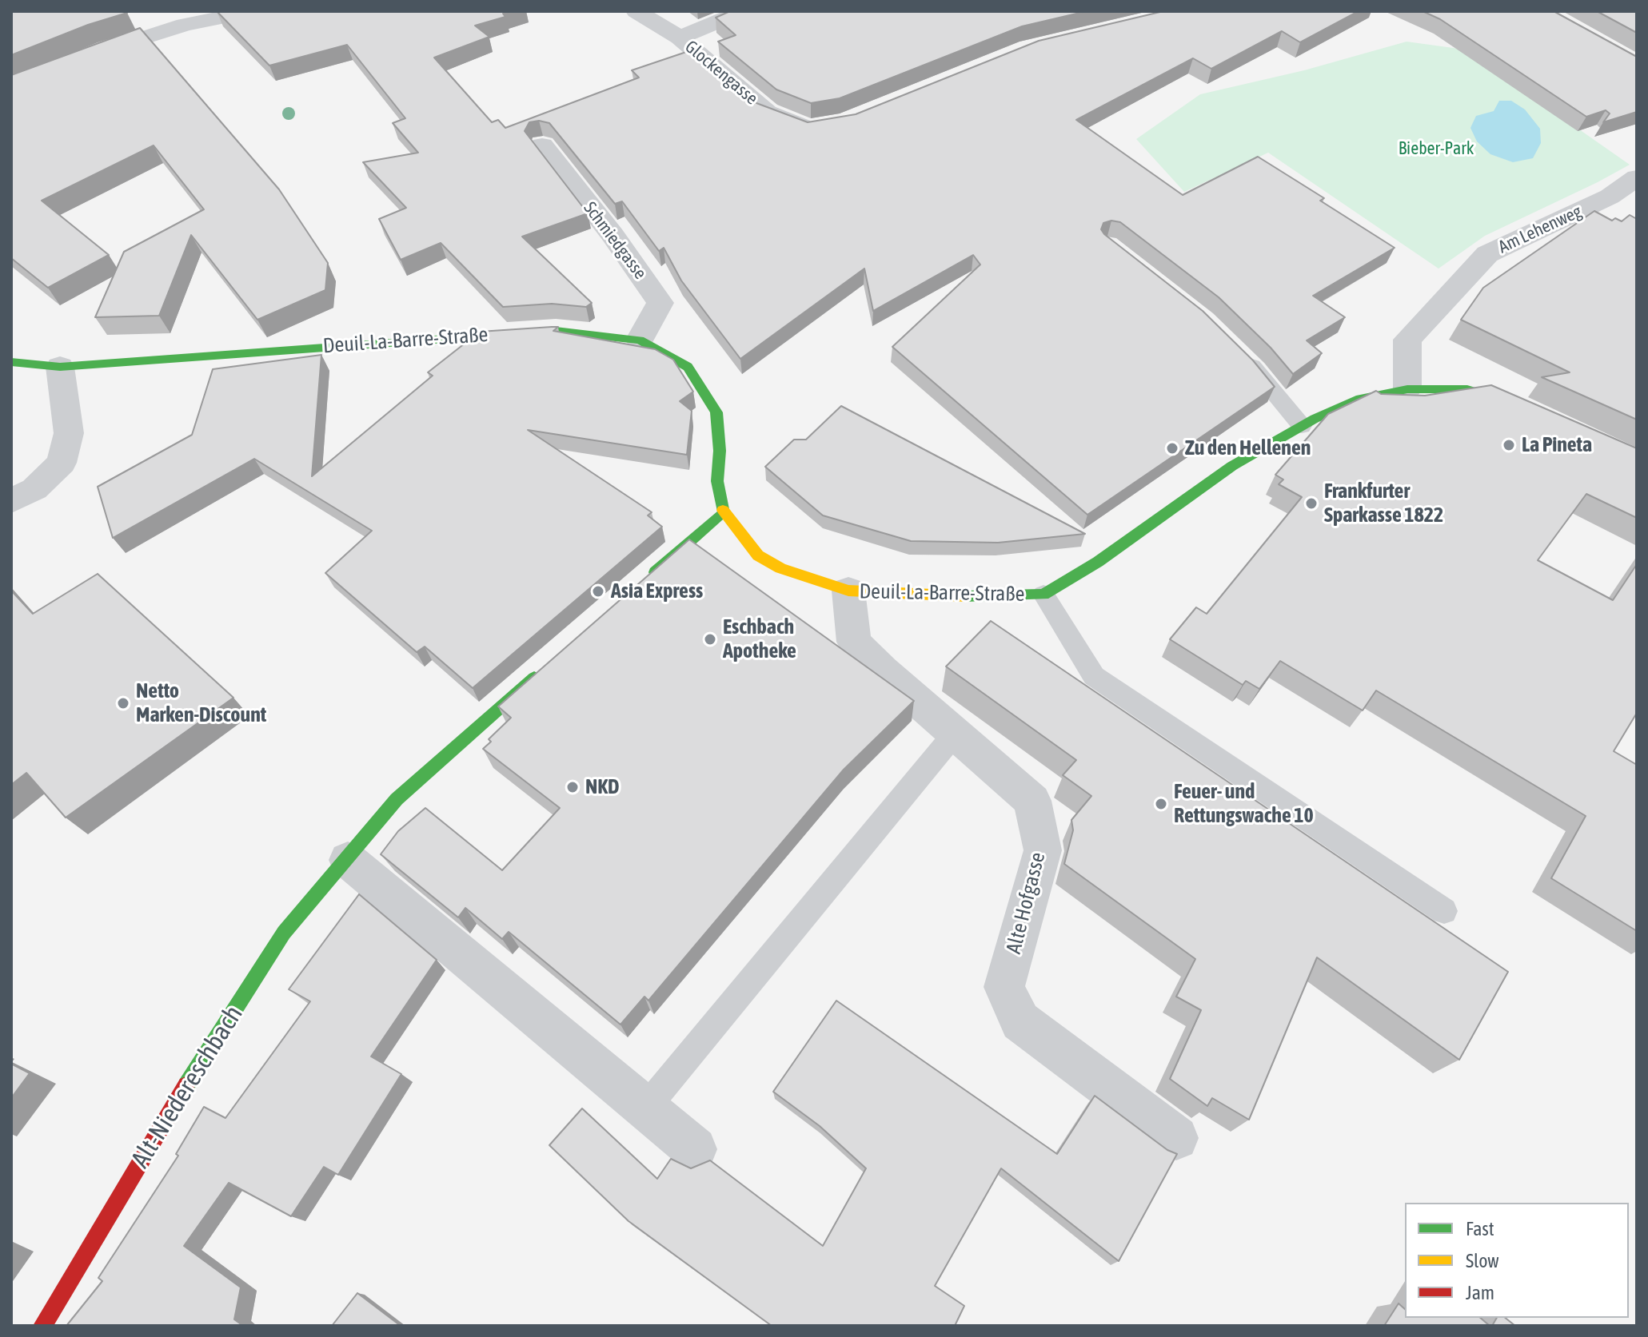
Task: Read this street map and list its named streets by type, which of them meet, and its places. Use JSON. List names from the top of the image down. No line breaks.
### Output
{"streets":{"street":["Glockengasse","Am Lehenweg","Schmiedgasse","Deuil-La-Barre-Straße","Alte Hofgasse","Alt-Niedereschbach"]},"crossings":[["Am Lehenweg","Deuil-La-Barre-Straße"],["Schmiedgasse","Deuil-La-Barre-Straße"],["Deuil-La-Barre-Straße","Alte Hofgasse"]],"parks":["Bieber-Park"],"places":["La Pineta","Zu den Hellenen","Frankfurter Sparkasse 1822","Asia Express","Eschbach Apotheke","Netto Marken-Discount","NKD","Feuer- und Rettungswache 10"],"legend":["Fast","Slow","Jam"]}
